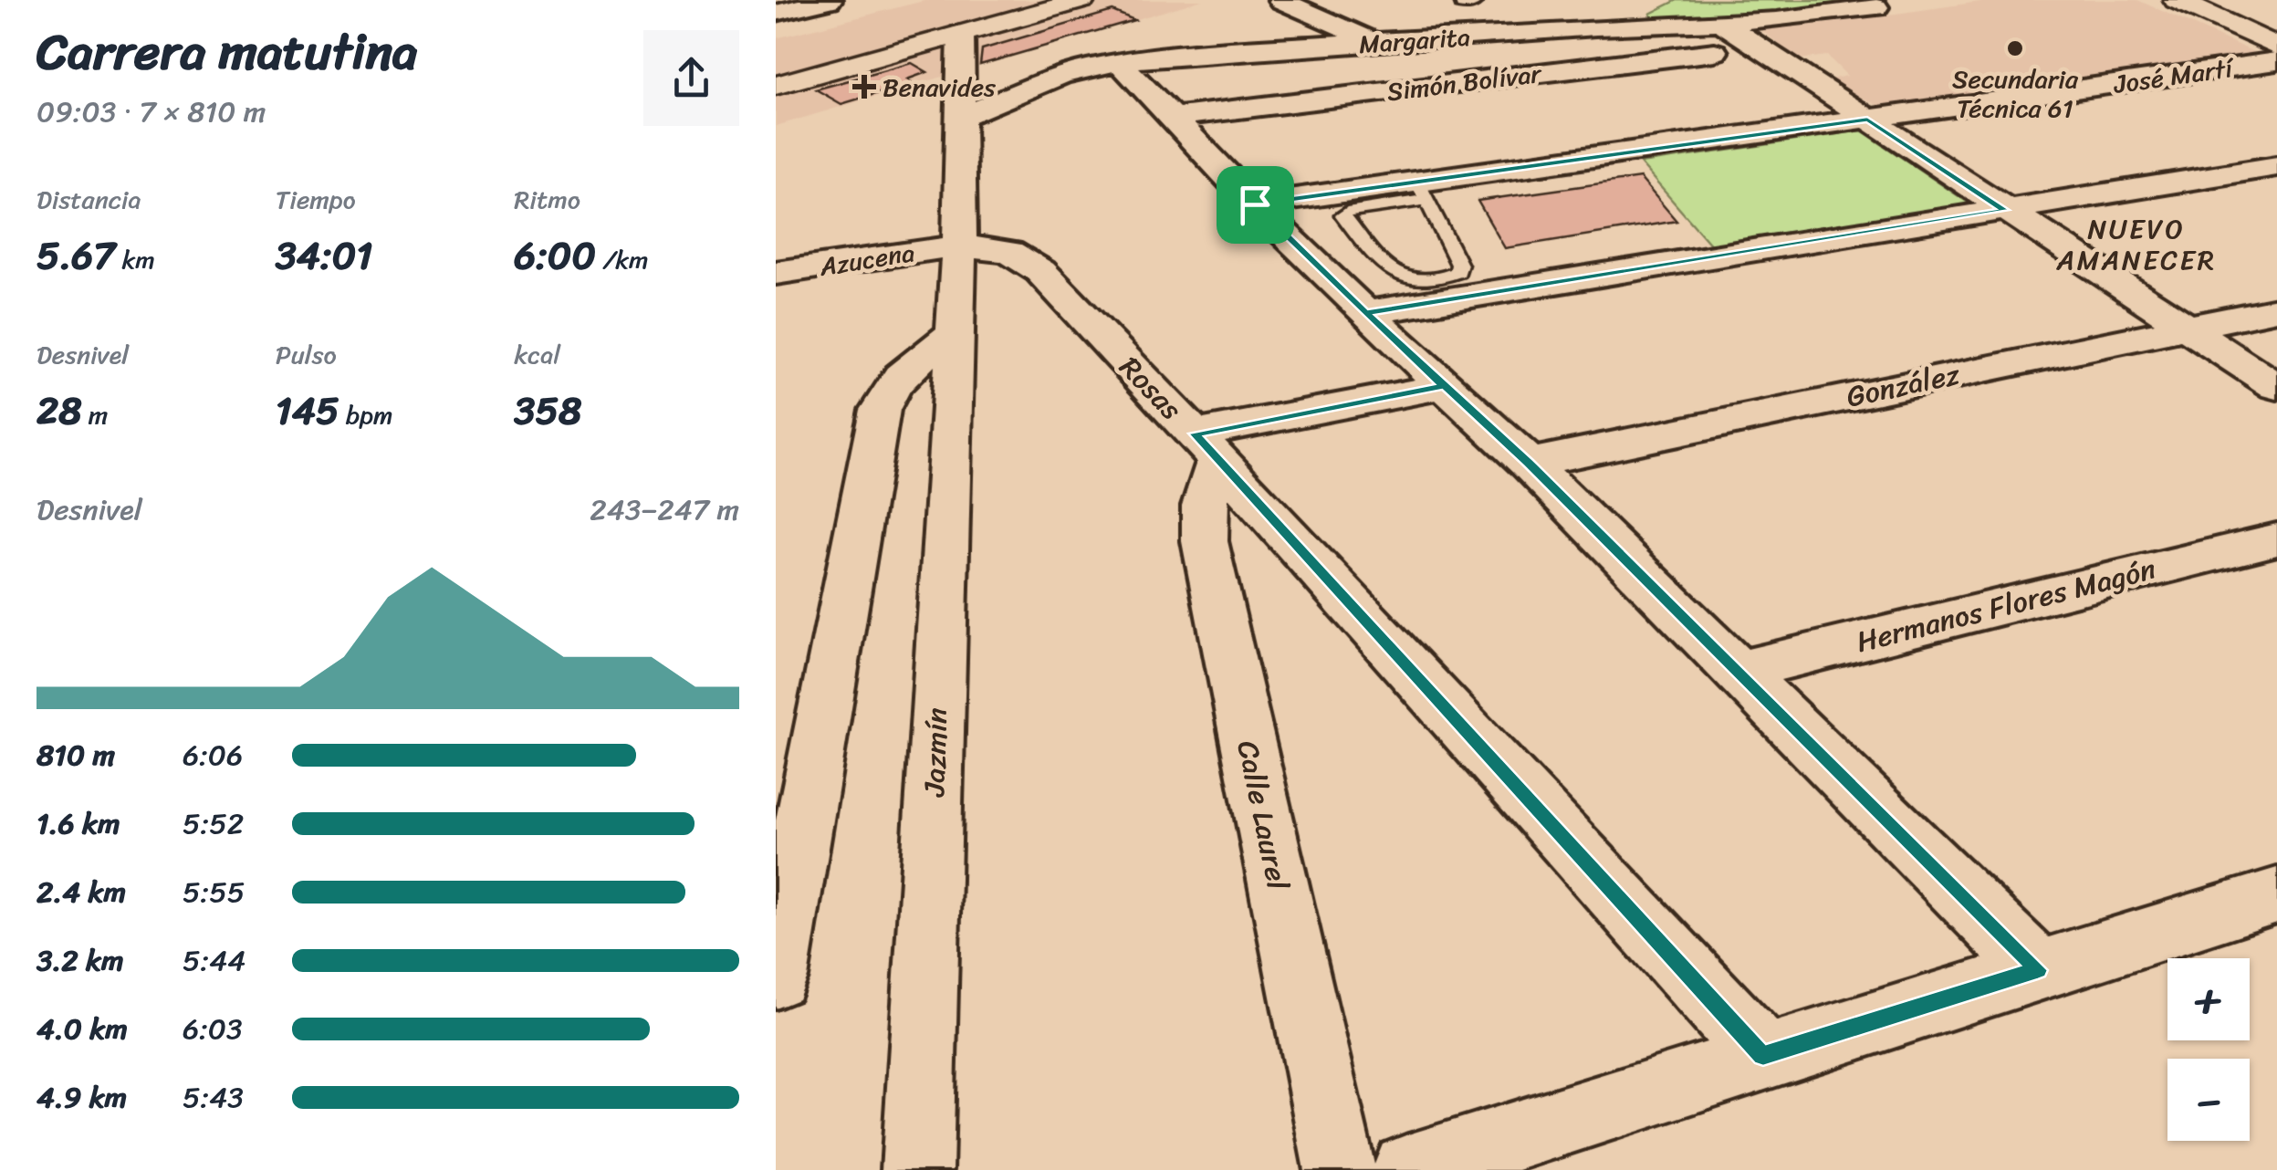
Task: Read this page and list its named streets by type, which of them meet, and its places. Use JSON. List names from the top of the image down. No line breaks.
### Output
{"streets":{"street":["Margarita","José Martí","Simón Bolívar","Azucena","González","Rosas","Hermanos Flores Magón","Jazmín","Calle Laurel"]},"crossings":[["Margarita","Jazmín"],["Azucena","Rosas"],["Azucena","Jazmín"],["Rosas","Jazmín"],["Rosas","Calle Laurel"]],"districts":["NUEVO AMANECER"],"places":{"other":["Secundaria Técnica 61"],"health":["Benavides"]},"page":{"heading":["Carrera matutina","09:03 · 7 × 810 m"],"stats":[["Distancia","5.67 km"],["Tiempo","34:01"],["Ritmo","6:00 /km"],["Desnivel","28 m"],["Pulso","145 bpm"],["kcal","358"]],"chart":["Desnivel","243–247 m"],"list":[{"name":"810 m","note":"6:06"},{"name":"1.6 km","note":"5:52"},{"name":"2.4 km","note":"5:55"},{"name":"3.2 km","note":"5:44"},{"name":"4.0 km","note":"6:03"},{"name":"4.9 km","note":"5:43"}],"map_buttons":["+","−"]}}
